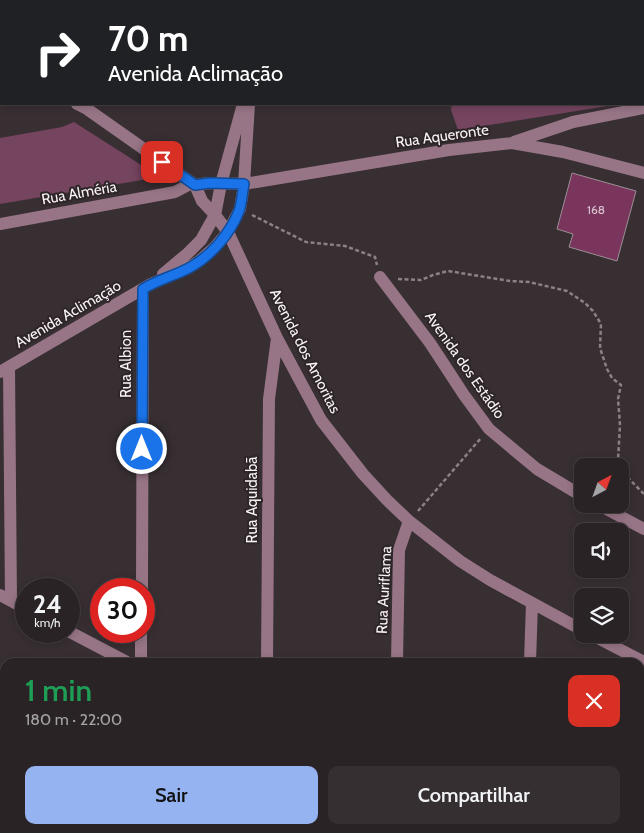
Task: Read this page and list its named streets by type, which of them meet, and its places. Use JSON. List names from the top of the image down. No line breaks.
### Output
{"streets":{"street":["Rua Aqueronte","Rua Alméria","Avenida Aclimação","Avenida dos Amoritas","Rua Albion","Avenida dos Estádio","Rua Aquidabã","Rua Auriflama"]},"crossings":[["Rua Aqueronte","Avenida Aclimação"],["Rua Alméria","Avenida dos Amoritas"],["Avenida Aclimação","Avenida dos Amoritas"],["Avenida Aclimação","Rua Albion"],["Avenida dos Amoritas","Rua Aquidabã"],["Avenida dos Amoritas","Rua Auriflama"]],"house_numbers":["168"],"north":"top right","page":{"turn":["70 m","Avenida Aclimação"],"speed":"24 km/h","limit":"30","heading":["1 min","180 m · 22:00"],"buttons":["Sair","Compartilhar"]}}
